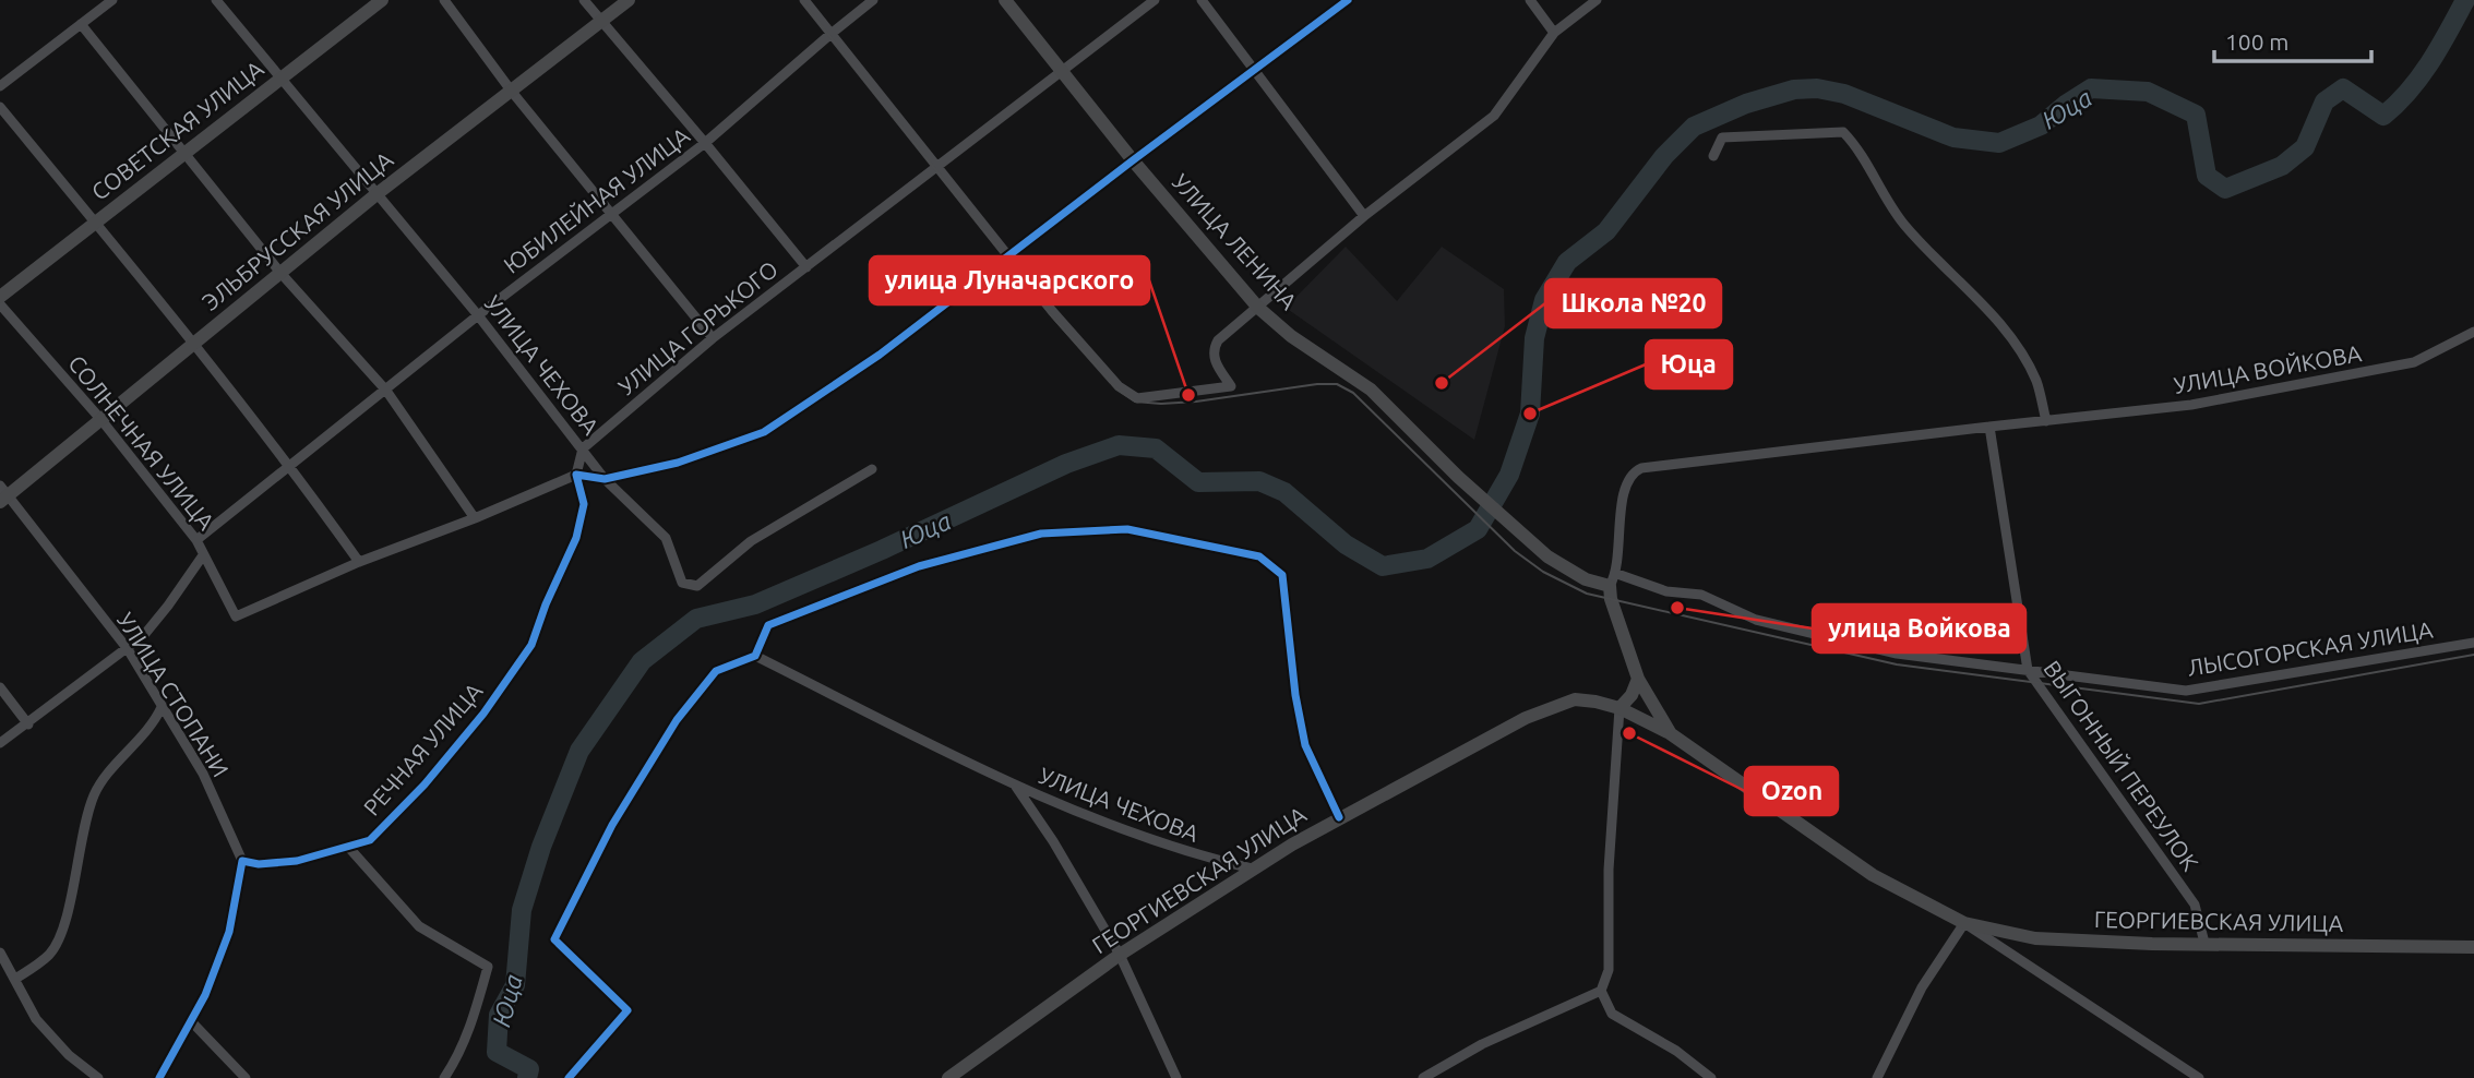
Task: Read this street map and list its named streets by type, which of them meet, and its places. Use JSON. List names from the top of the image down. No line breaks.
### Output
{"streets":{"main road":["СОВЕТСКАЯ УЛИЦА","ЭЛЬБРУССКАЯ УЛИЦА","УЛИЦА ЛЕНИНА","ГЕОРГИЕВСКАЯ УЛИЦА"],"street":["ЮБИЛЕЙНАЯ УЛИЦА","УЛИЦА ГОРЬКОГО","УЛИЦА ЧЕХОВА","УЛИЦА ВОЙКОВА","СОЛНЕЧНАЯ УЛИЦА","ЛЫСОГОРСКАЯ УЛИЦА","УЛИЦА СТОПАНИ","РЕЧНАЯ УЛИЦА","ВЫГОННЫЙ ПЕРЕУЛОК"]},"crossings":[["СОВЕТСКАЯ УЛИЦА","УЛИЦА ЧЕХОВА"],["ЮБИЛЕЙНАЯ УЛИЦА","УЛИЦА ЧЕХОВА"],["ЮБИЛЕЙНАЯ УЛИЦА","СОЛНЕЧНАЯ УЛИЦА"],["ЭЛЬБРУССКАЯ УЛИЦА","УЛИЦА ЧЕХОВА"],["ЭЛЬБРУССКАЯ УЛИЦА","СОЛНЕЧНАЯ УЛИЦА"],["ЭЛЬБРУССКАЯ УЛИЦА","УЛИЦА СТОПАНИ"],["УЛИЦА ЛЕНИНА","УЛИЦА ГОРЬКОГО"],["УЛИЦА ЛЕНИНА","УЛИЦА ВОЙКОВА"],["УЛИЦА ЛЕНИНА","ЛЫСОГОРСКАЯ УЛИЦА"],["УЛИЦА ГОРЬКОГО","УЛИЦА ЧЕХОВА"],["УЛИЦА ЧЕХОВА","ГЕОРГИЕВСКАЯ УЛИЦА"],["УЛИЦА ВОЙКОВА","ЛЫСОГОРСКАЯ УЛИЦА"],["УЛИЦА ВОЙКОВА","ВЫГОННЫЙ ПЕРЕУЛОК"],["ЛЫСОГОРСКАЯ УЛИЦА","ВЫГОННЫЙ ПЕРЕУЛОК"],["УЛИЦА СТОПАНИ","РЕЧНАЯ УЛИЦА"],["ВЫГОННЫЙ ПЕРЕУЛОК","ГЕОРГИЕВСКАЯ УЛИЦА"]],"water":["Юца"],"places":["Школа №20","улица Луначарского","Юца","улица Войкова","Ozon"],"scale_bar":"100 m"}
